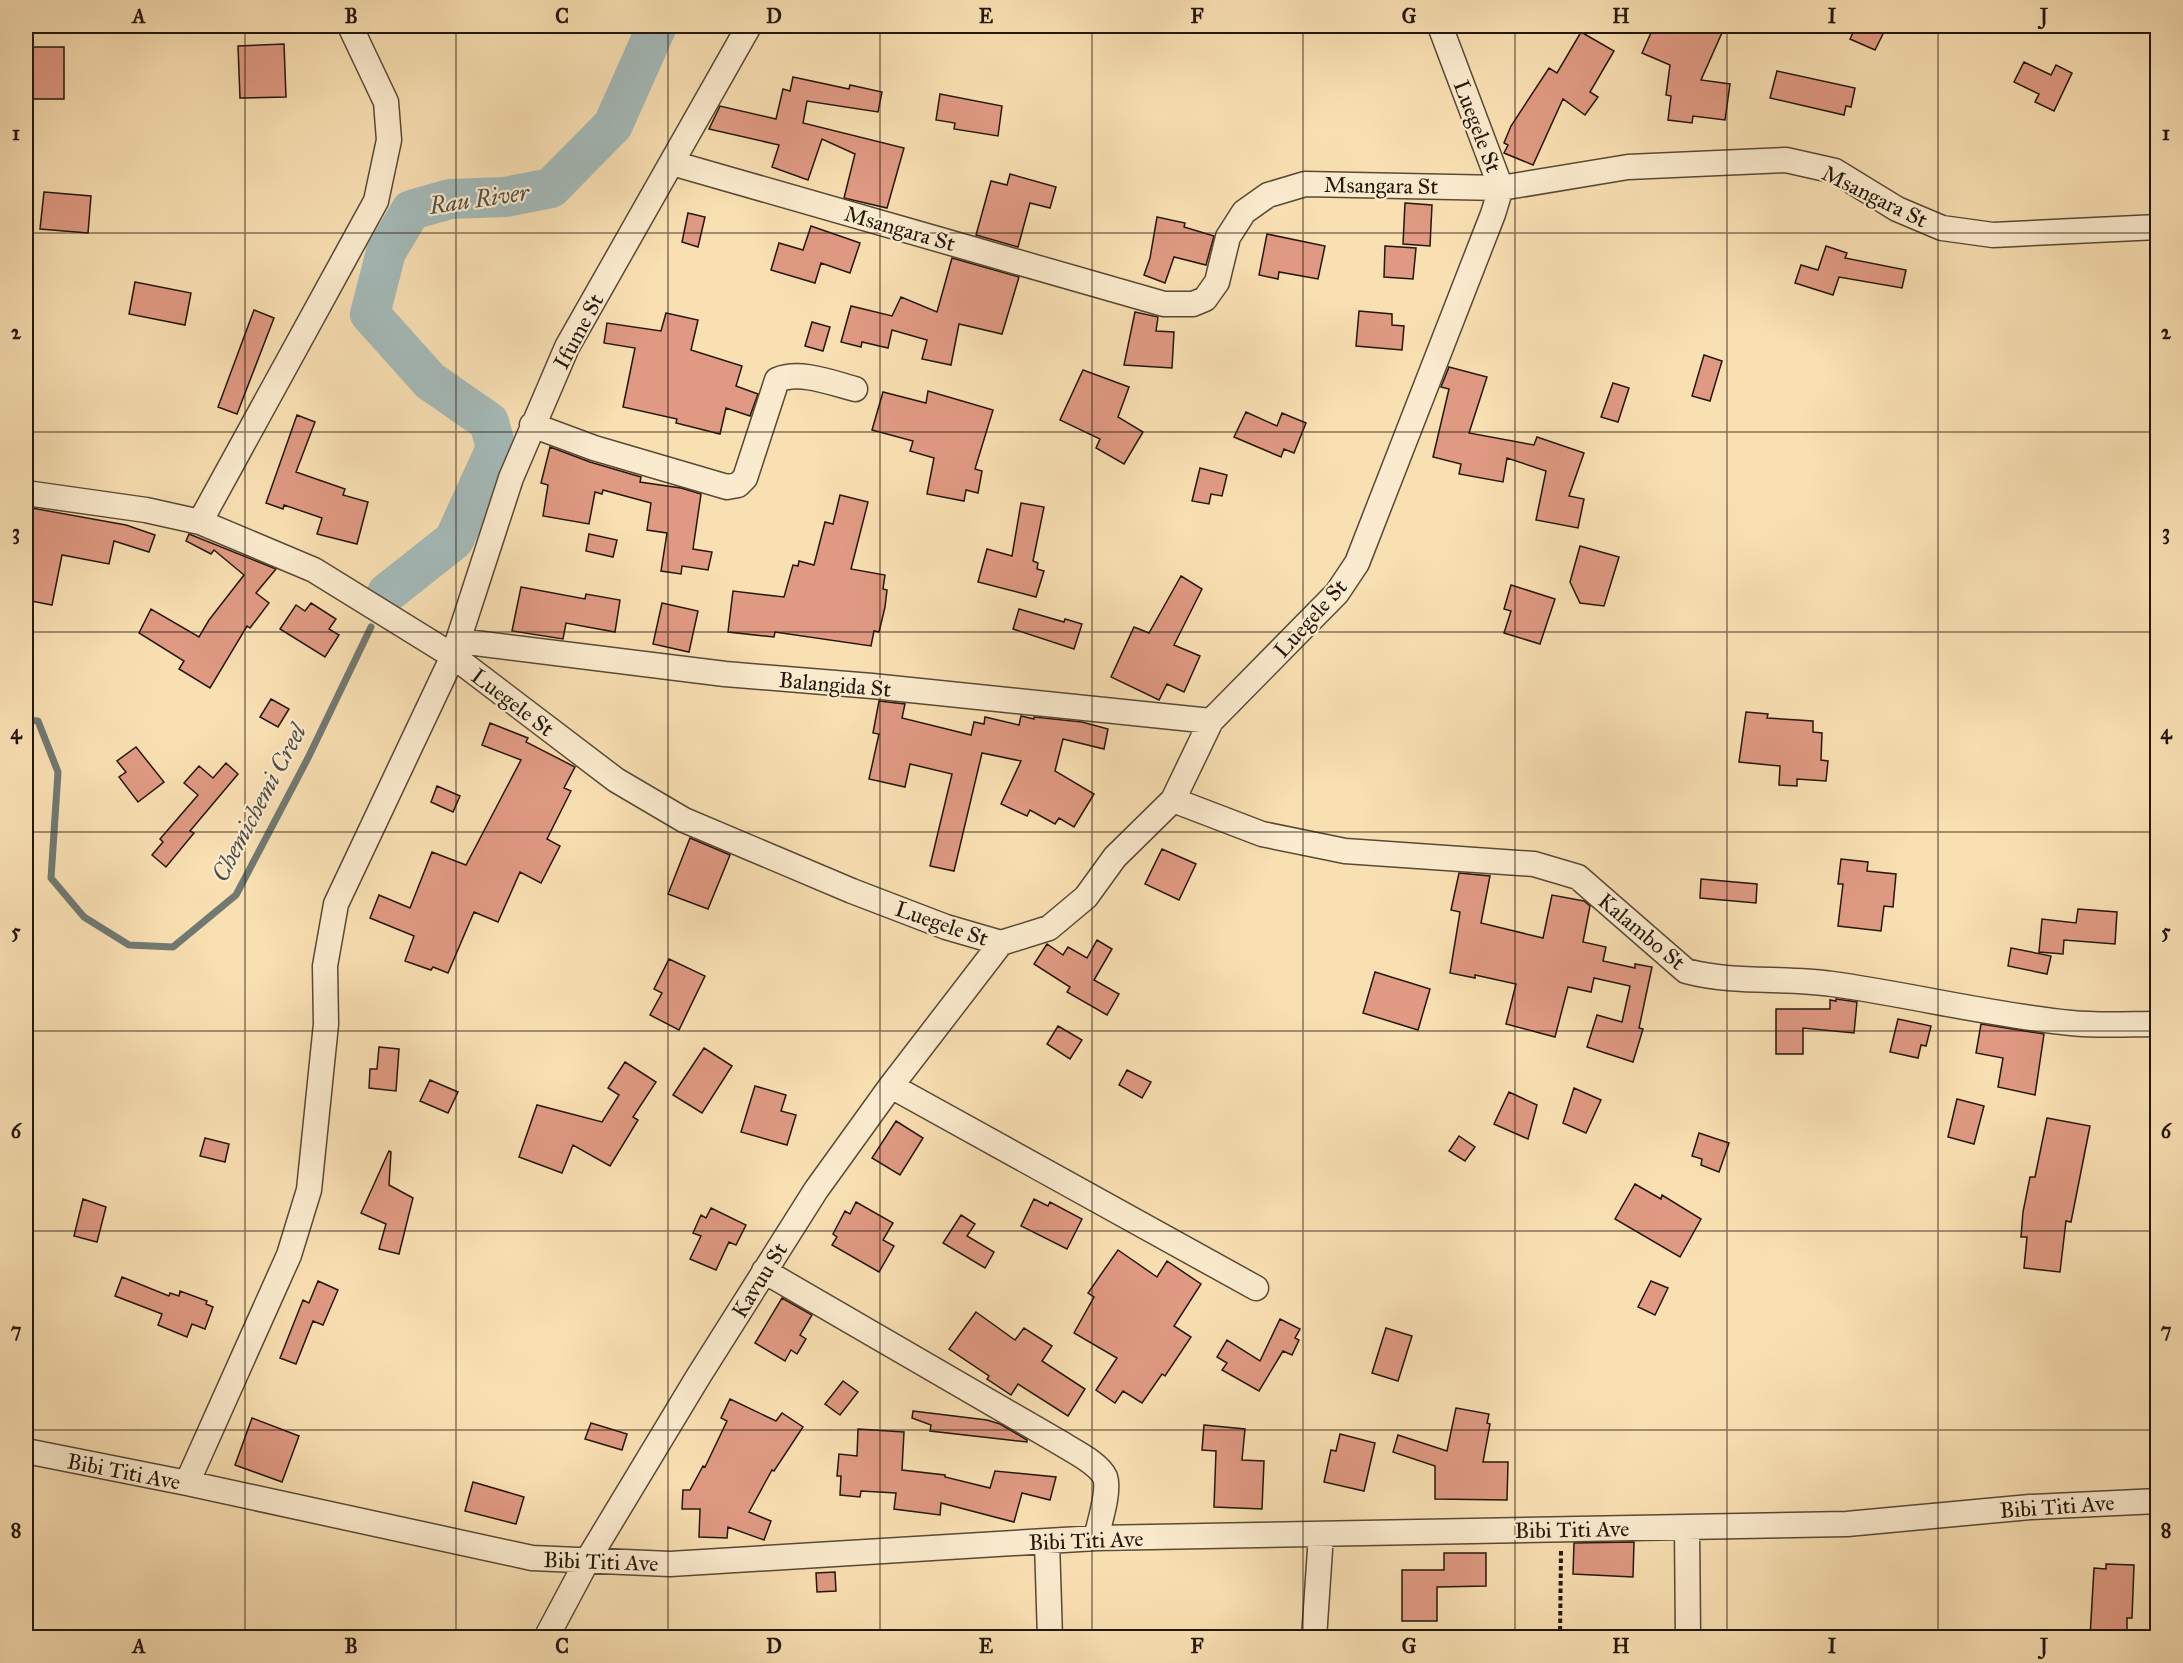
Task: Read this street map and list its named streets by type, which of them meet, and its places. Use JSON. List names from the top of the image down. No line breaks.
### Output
{"streets":{"street":["Luegele St","Msangara St","Ifume St","Balangida St","Kalambo St","Kavuu St","Bibi Titi Ave"]},"crossings":[["Luegele St","Msangara St"],["Luegele St","Ifume St"],["Luegele St","Balangida St"],["Luegele St","Kalambo St"],["Luegele St","Kavuu St"],["Msangara St","Ifume St"],["Ifume St","Balangida St"],["Ifume St","Bibi Titi Ave"],["Kavuu St","Bibi Titi Ave"]],"water":["Rau River","Chemichemi Creel"],"grid":{"columns":["A","B","C","D","E","F","G","H","I","J"],"rows":["1","2","3","4","5","6","7","8"]}}
